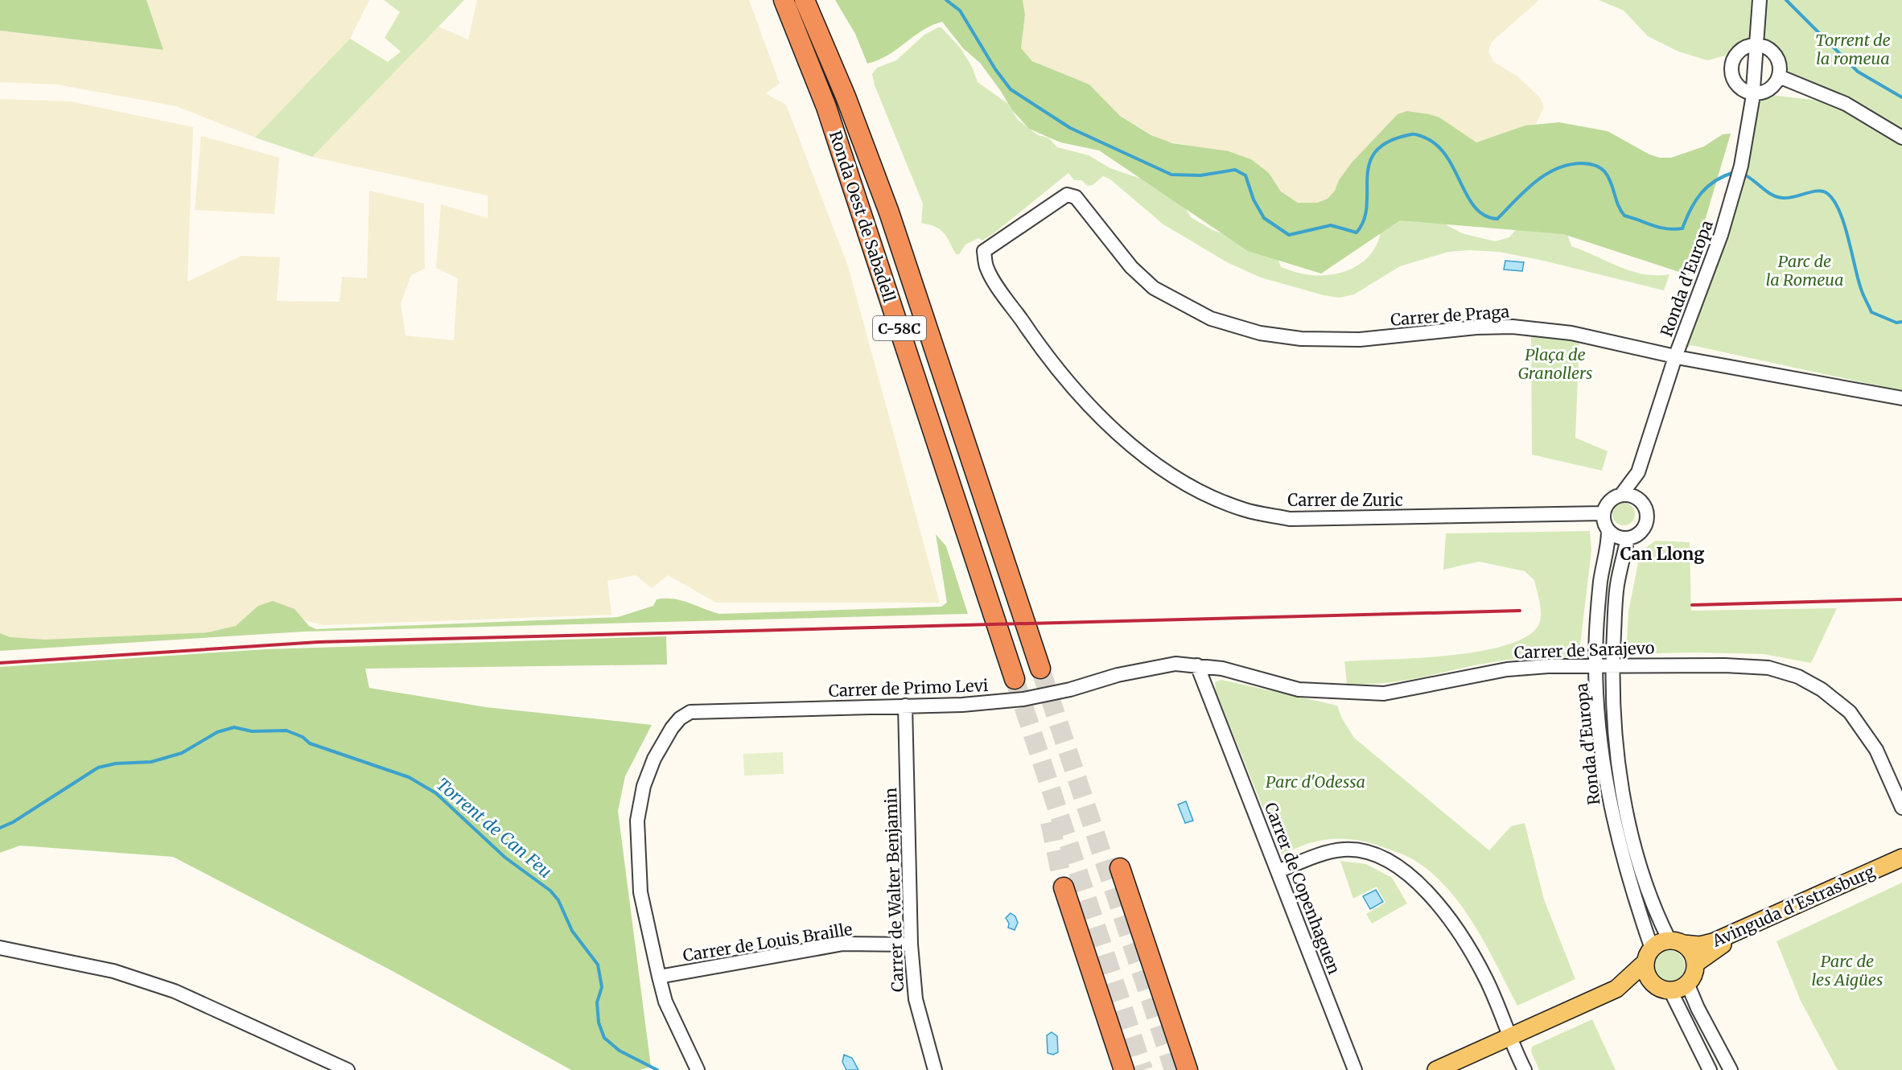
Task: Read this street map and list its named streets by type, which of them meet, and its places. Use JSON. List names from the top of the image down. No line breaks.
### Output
{"streets":{"highway":["Ronda Oest de Sabadell","C-58C"],"main road":["Avinguda d'Estrasburg"],"street":["Ronda d'Europa","Carrer de Praga","Carrer de Zuric","Carrer de Sarajevo","Carrer de Primo Levi","Carrer de Copenhaguen","Carrer de Walter Benjamin","Carrer de Louis Braille"]},"crossings":[["Ronda d'Europa","Carrer de Praga"],["Ronda d'Europa","Carrer de Zuric"],["Ronda d'Europa","Carrer de Sarajevo"],["Ronda d'Europa","Avinguda d'Estrasburg"],["Carrer de Praga","Carrer de Zuric"],["Carrer de Sarajevo","Carrer de Primo Levi"],["Carrer de Sarajevo","Carrer de Copenhaguen"],["Carrer de Primo Levi","Carrer de Walter Benjamin"],["Carrer de Primo Levi","Carrer de Louis Braille"],["Carrer de Walter Benjamin","Carrer de Louis Braille"]],"districts":["Can Llong"],"water":["Torrent de Can Feu"],"parks":["Torrent de la romeua","Parc de la Romeua","Plaça de Granollers","Parc d'Odessa","Parc de les Aigües"]}
